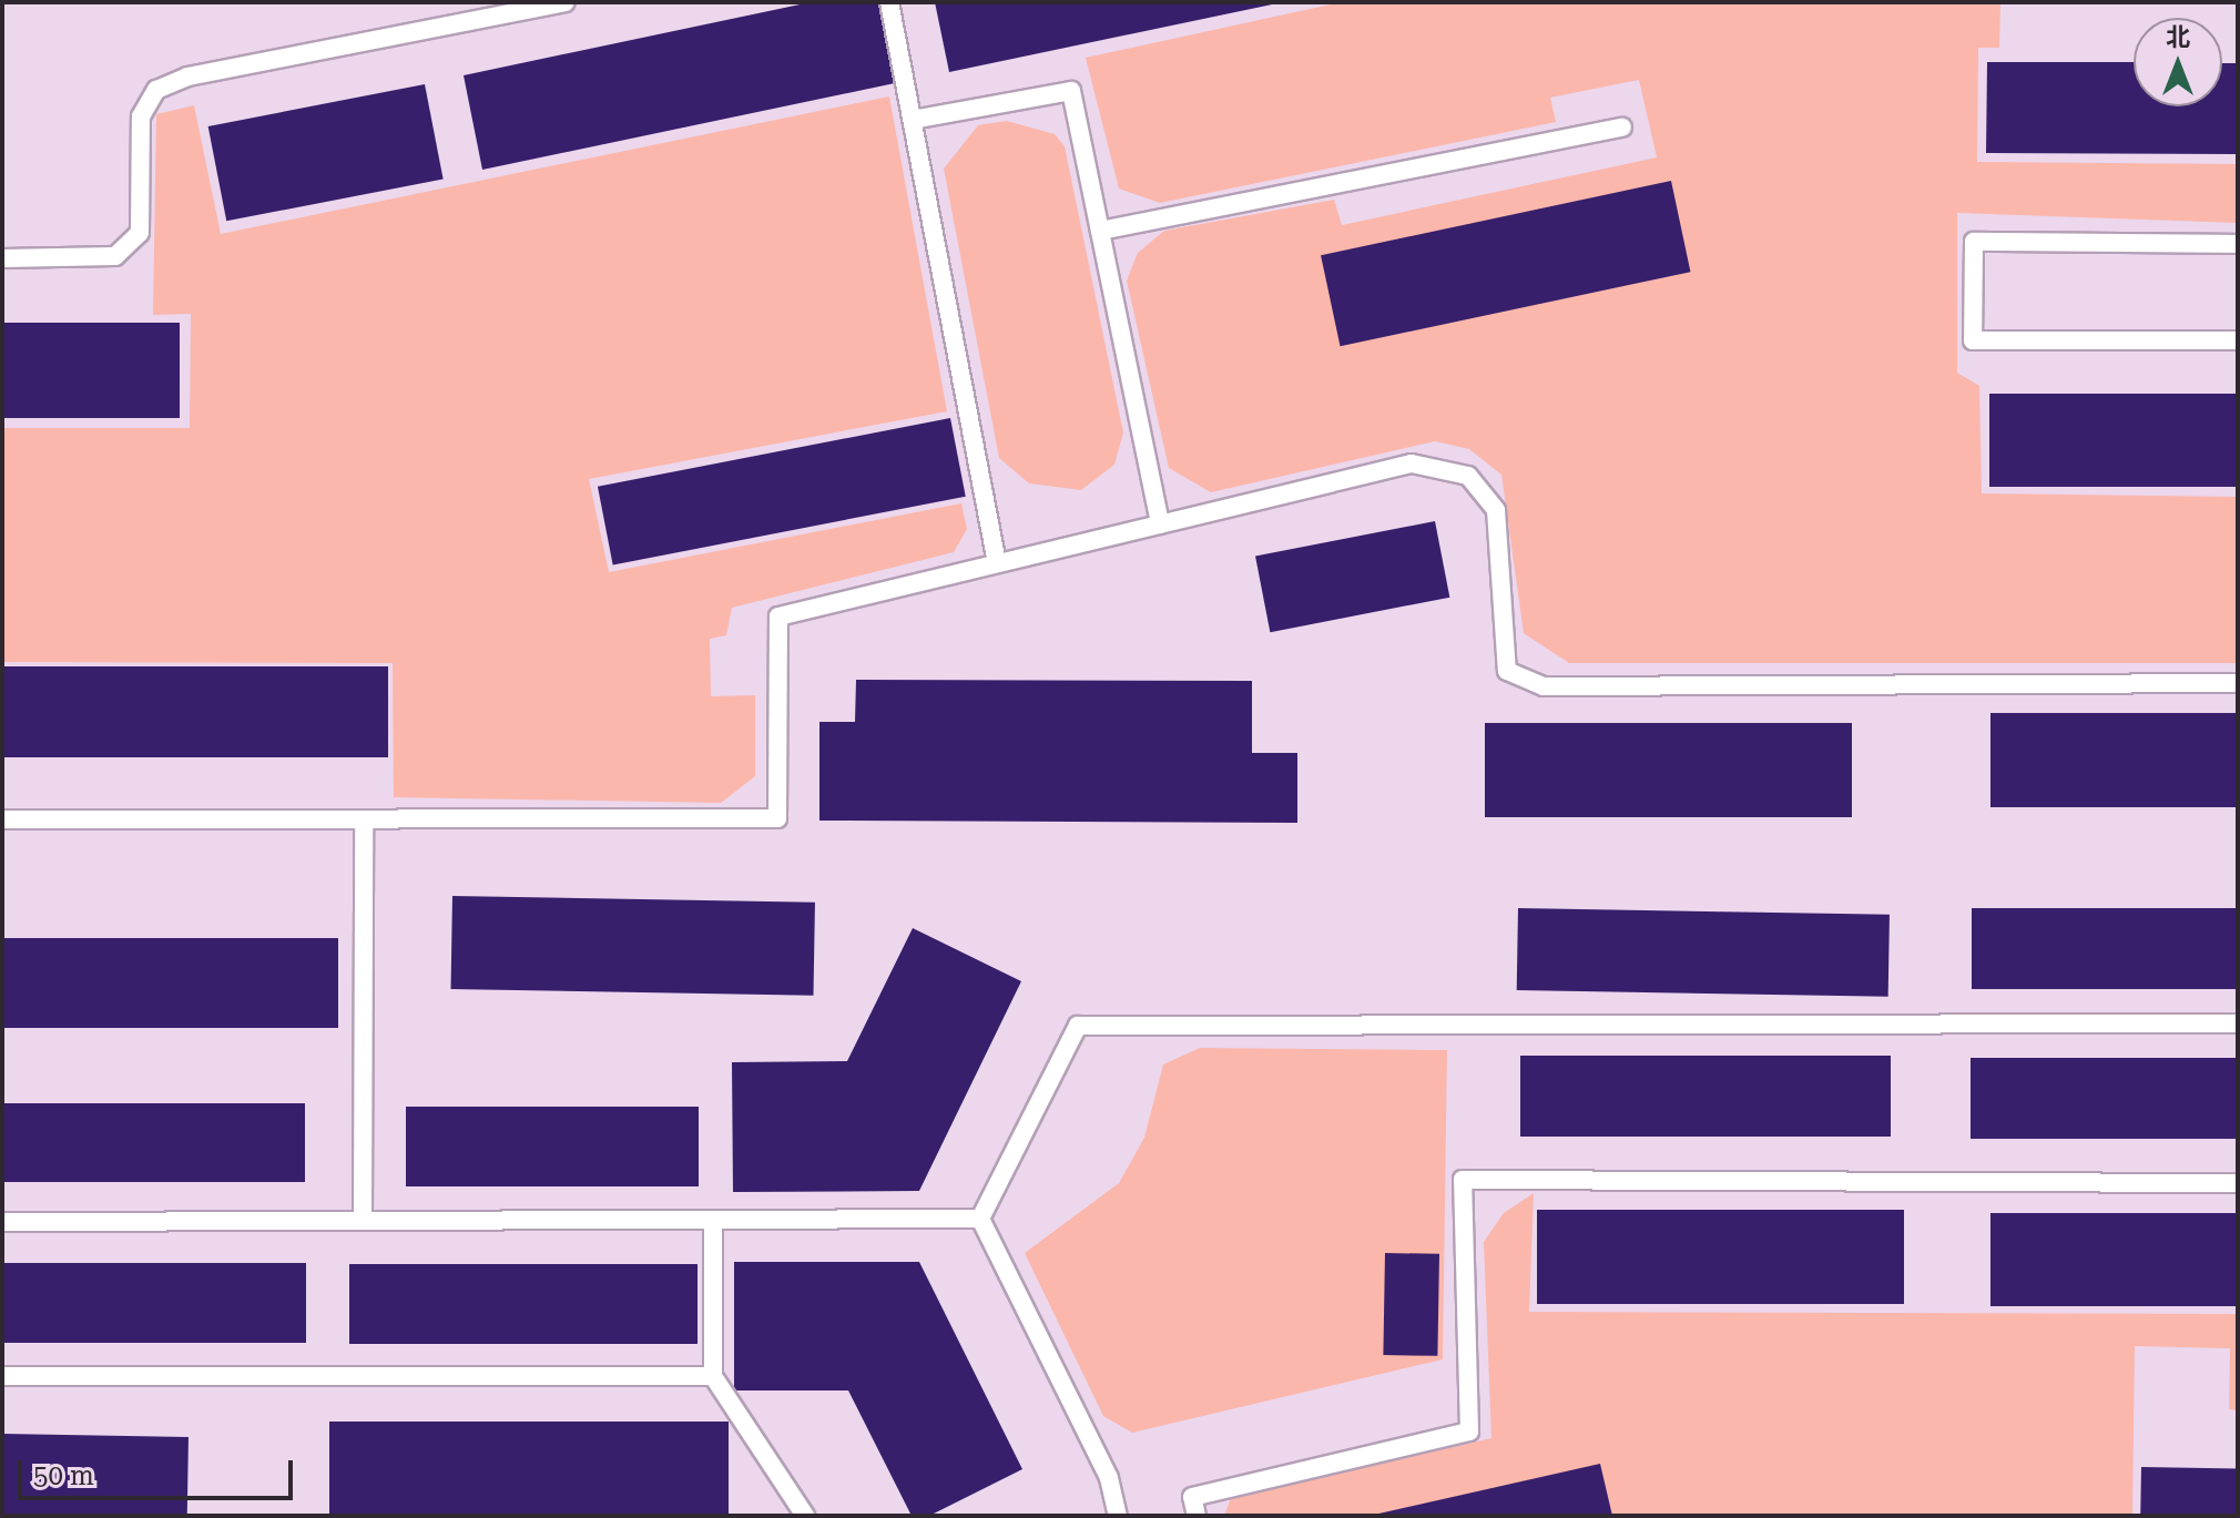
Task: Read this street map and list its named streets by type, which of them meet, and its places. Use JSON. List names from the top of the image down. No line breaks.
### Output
{"scale_bar":"50 m","north":"top"}
